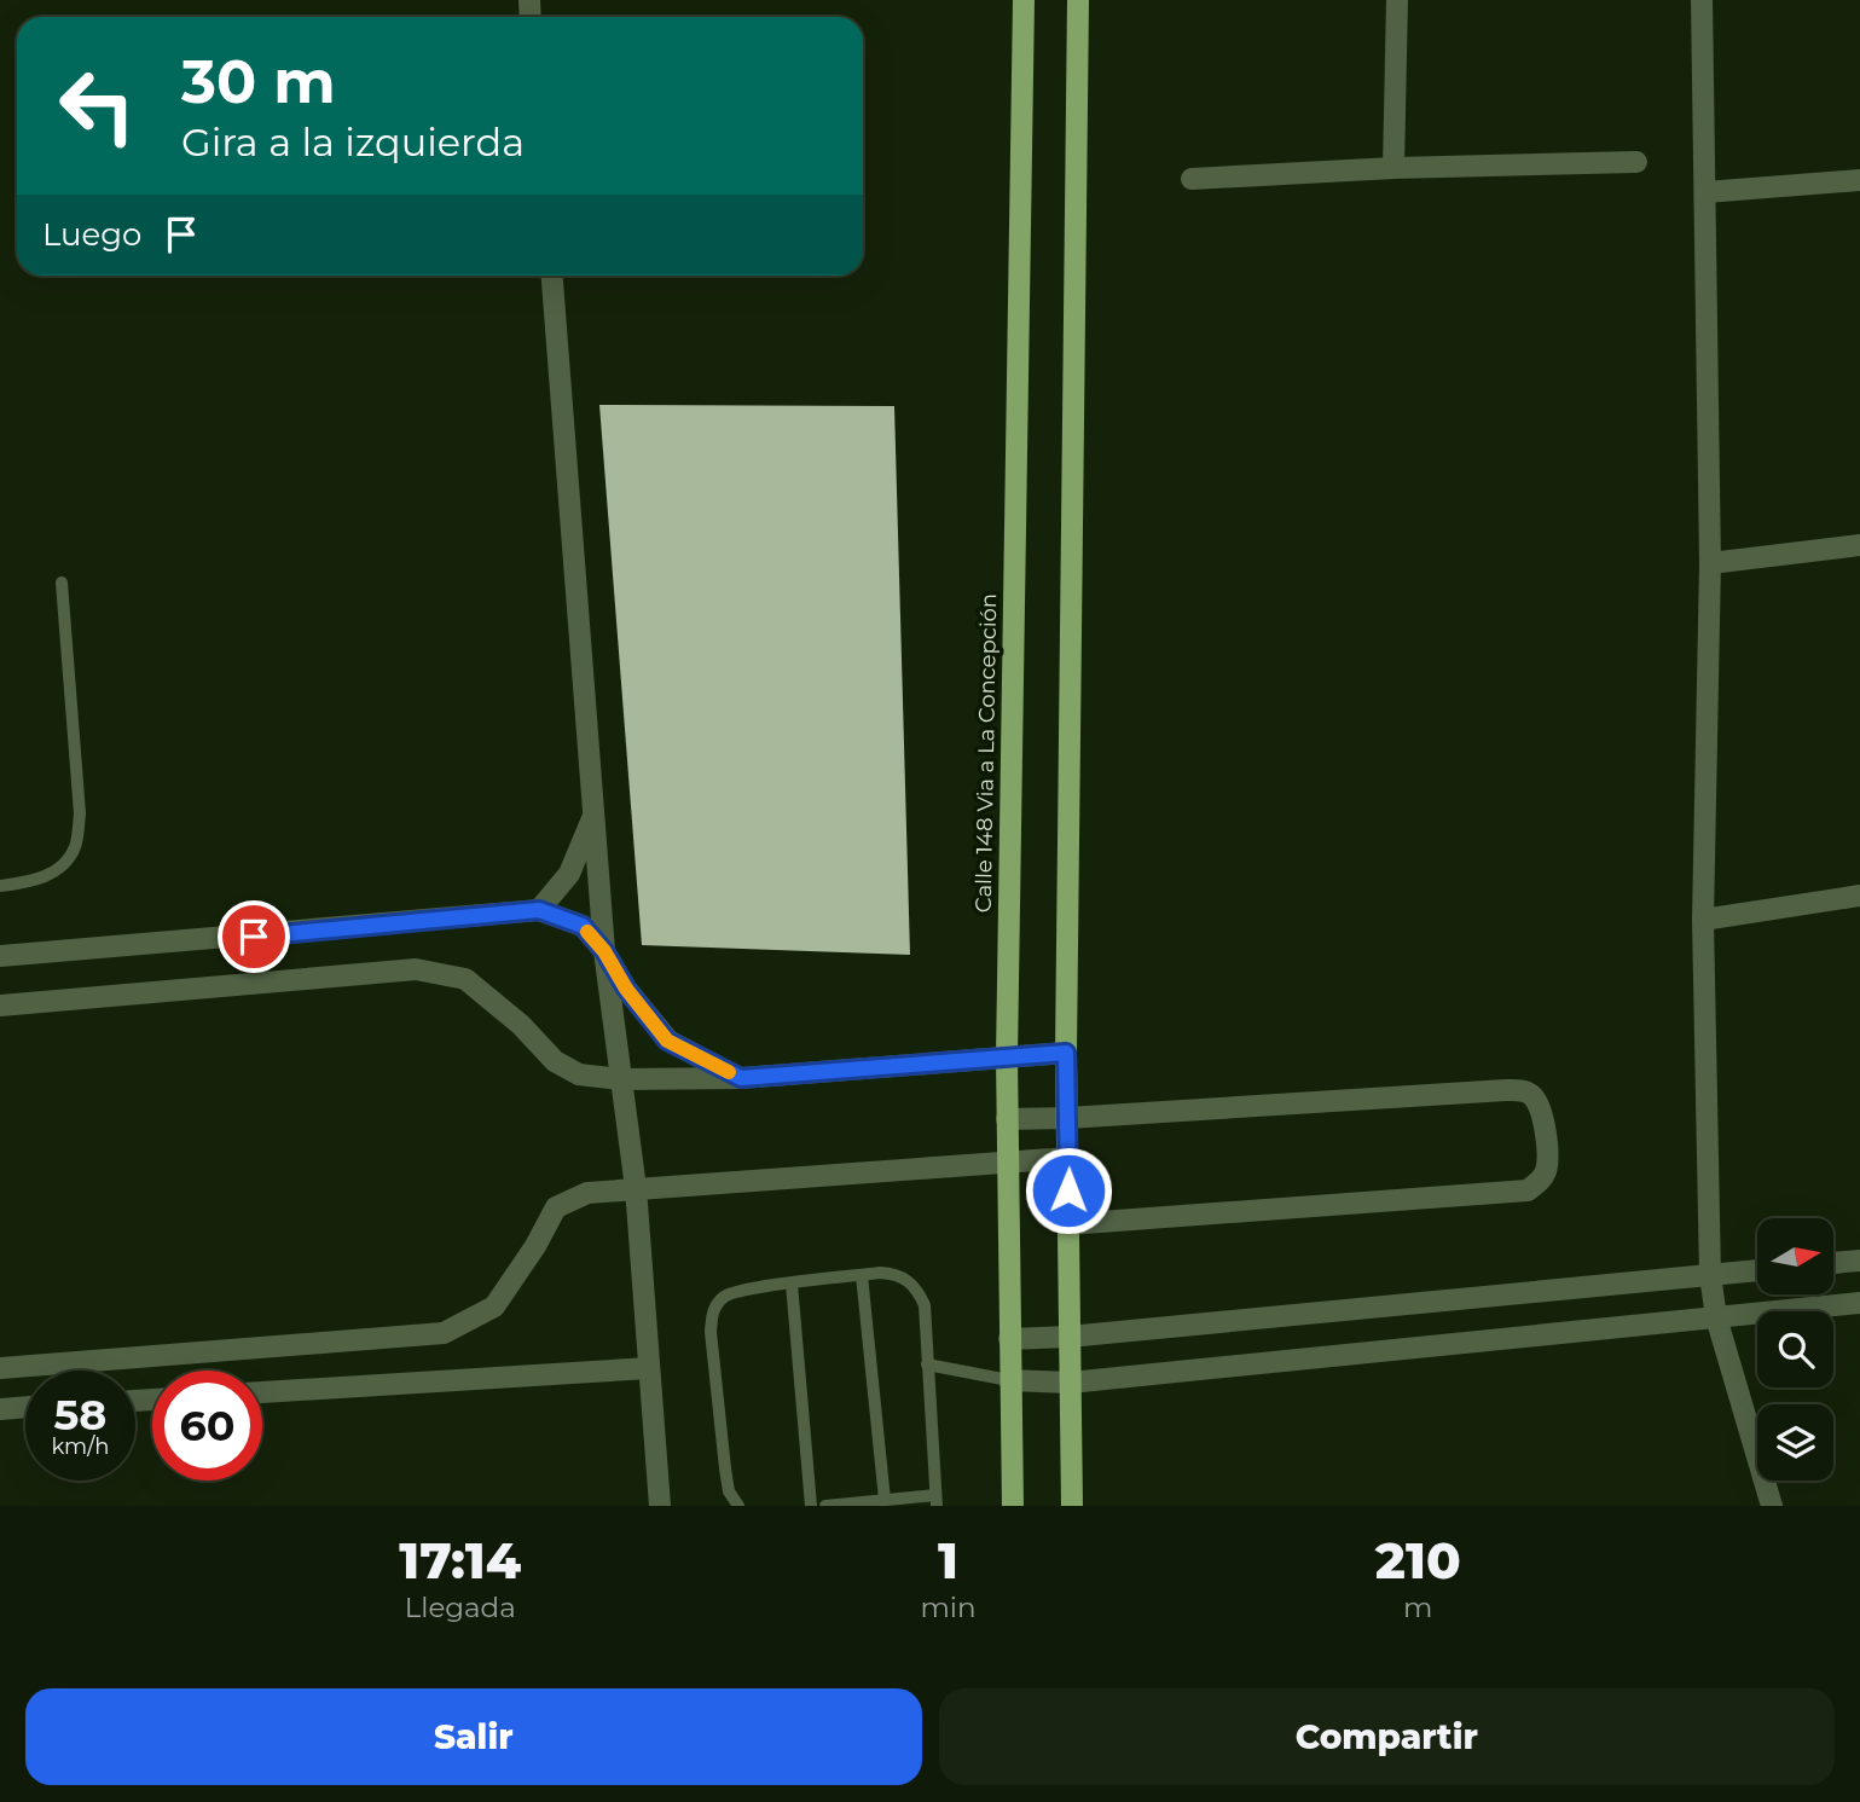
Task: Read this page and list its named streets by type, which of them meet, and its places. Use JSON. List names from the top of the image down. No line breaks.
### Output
{"streets":{"main road":["Calle 148 Via a La Concepción"]},"north":"right","page":{"turn":["30 m","Gira a la izquierda"],"then":"Luego","speed":"58 km/h","limit":"60","eta":["17:14","Llegada","1","min","210","m"],"buttons":["Salir","Compartir"]}}
